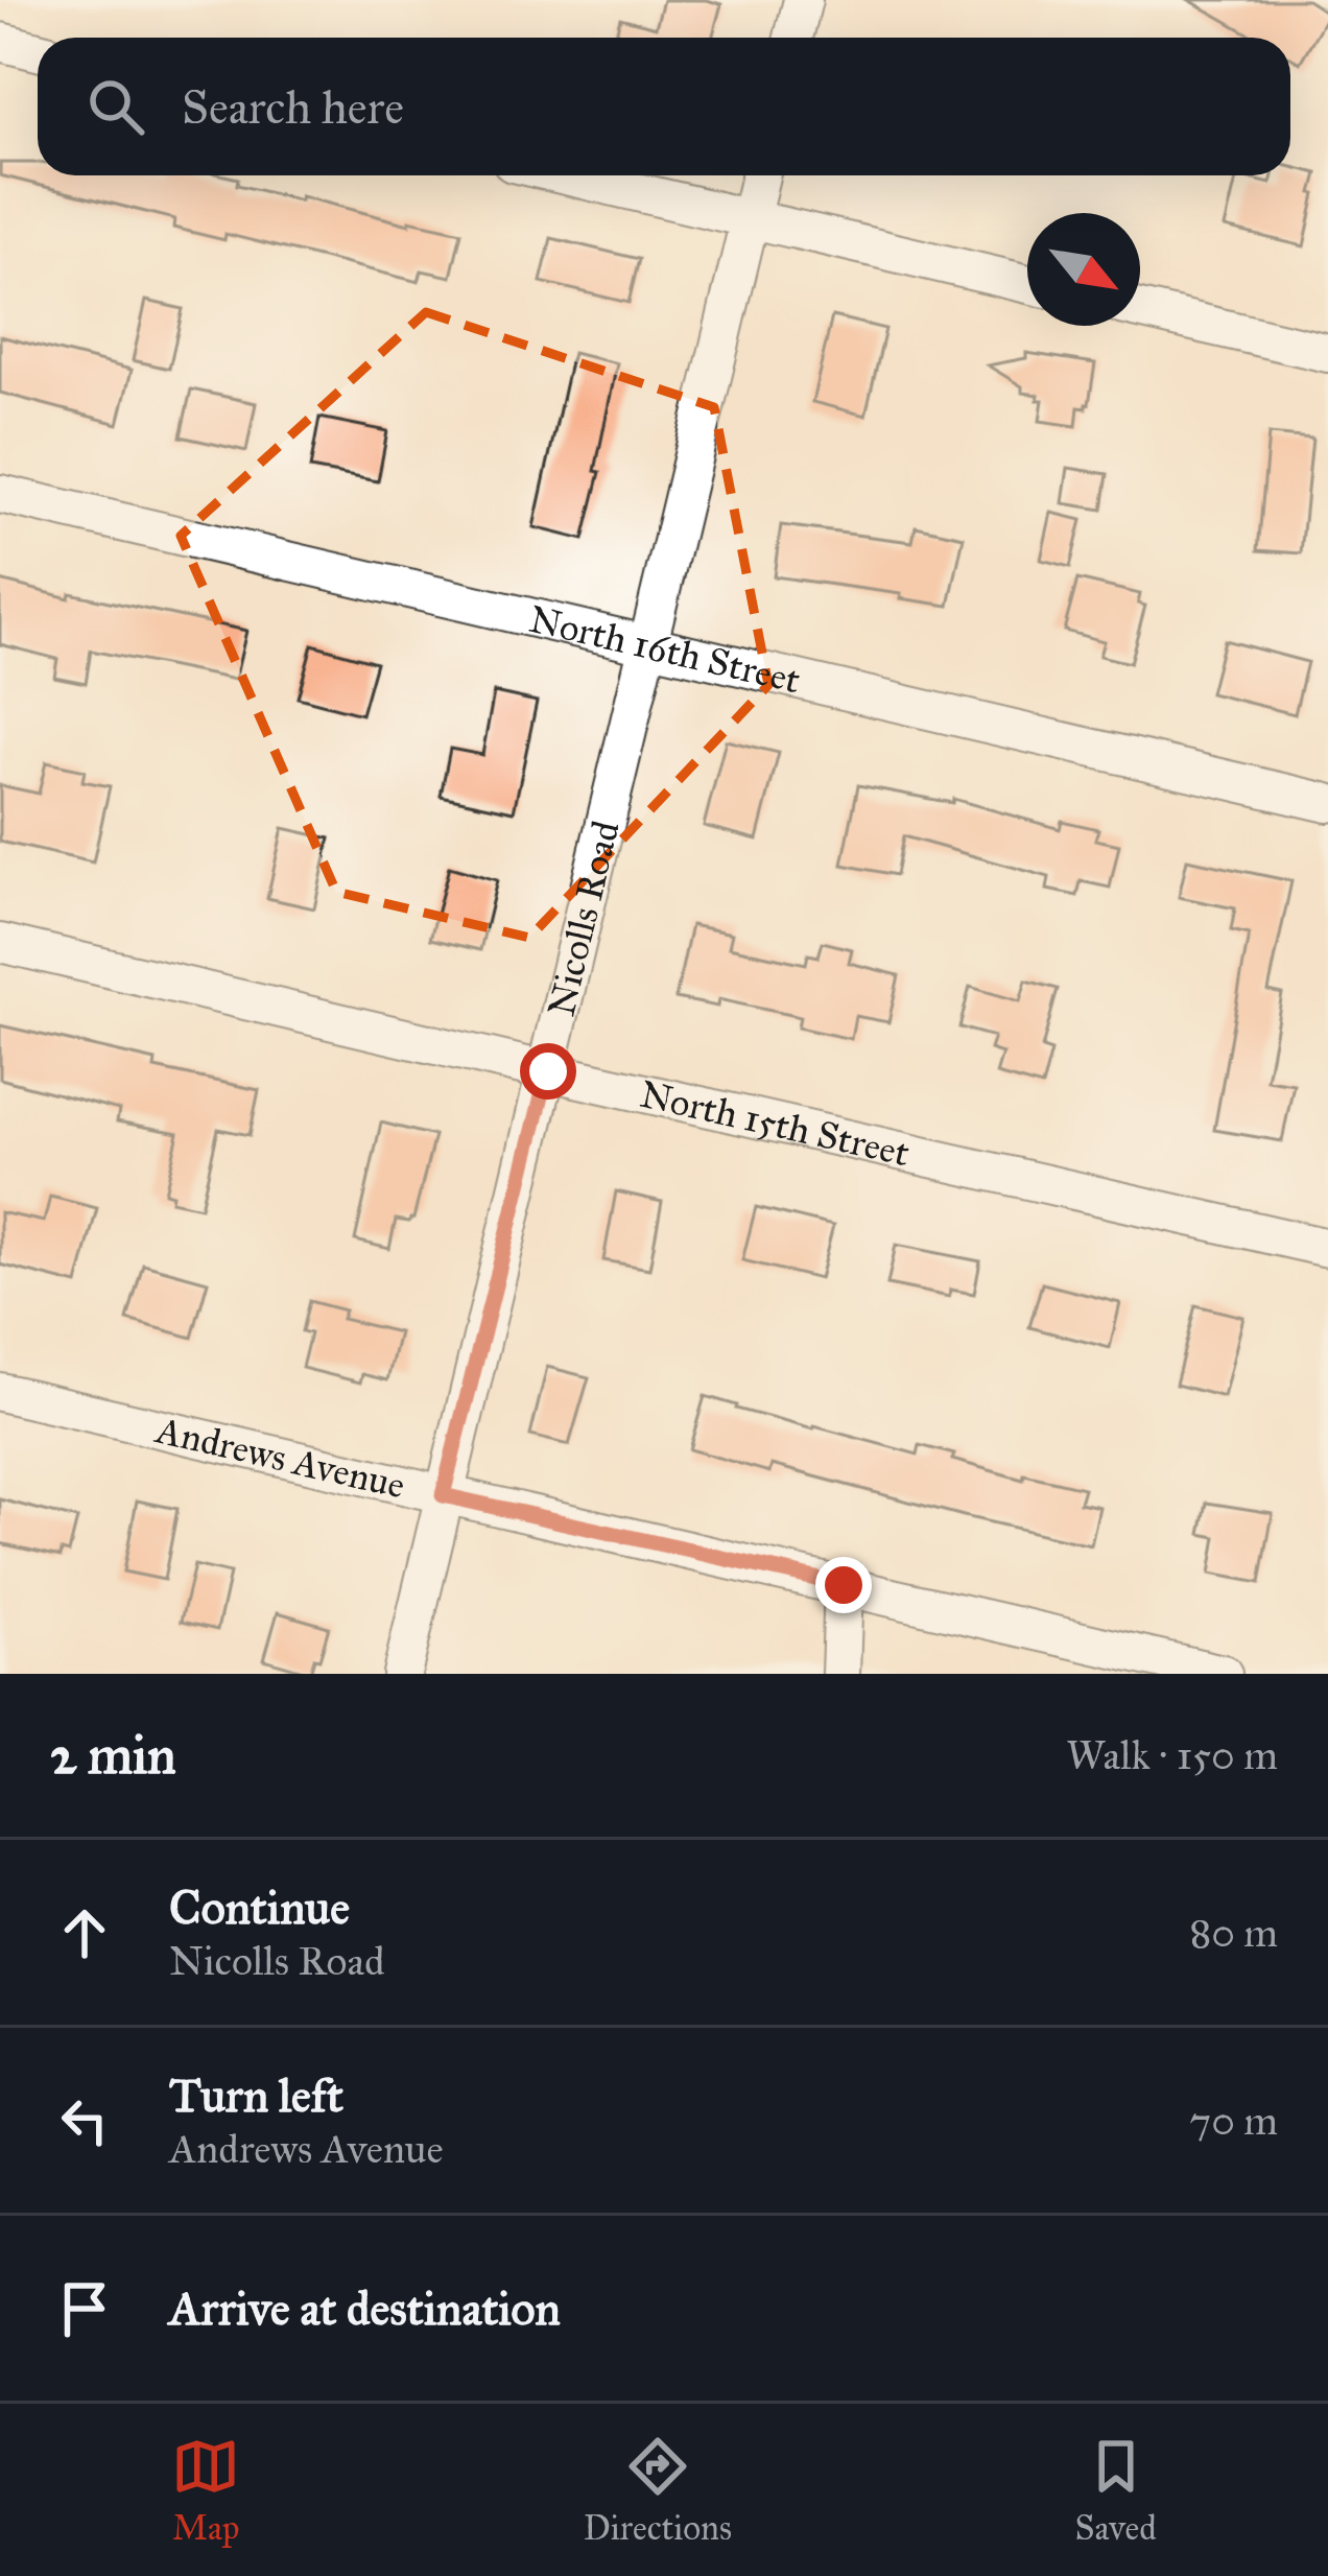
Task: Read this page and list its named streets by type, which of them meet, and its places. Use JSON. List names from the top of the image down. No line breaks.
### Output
{"streets":{"street":["North 16th Street","Nicolls Road","North 15th Street","Andrews Avenue"]},"crossings":[["North 16th Street","Nicolls Road"],["Nicolls Road","North 15th Street"],["Nicolls Road","Andrews Avenue"]],"north":"bottom right","page":{"search":"Search here","heading":["2 min","Walk · 150 m"],"list":[["Continue","Nicolls Road","80 m"],["Turn left","Andrews Avenue","70 m"],"Arrive at destination"],"nav":["Map","Directions","Saved"]}}
